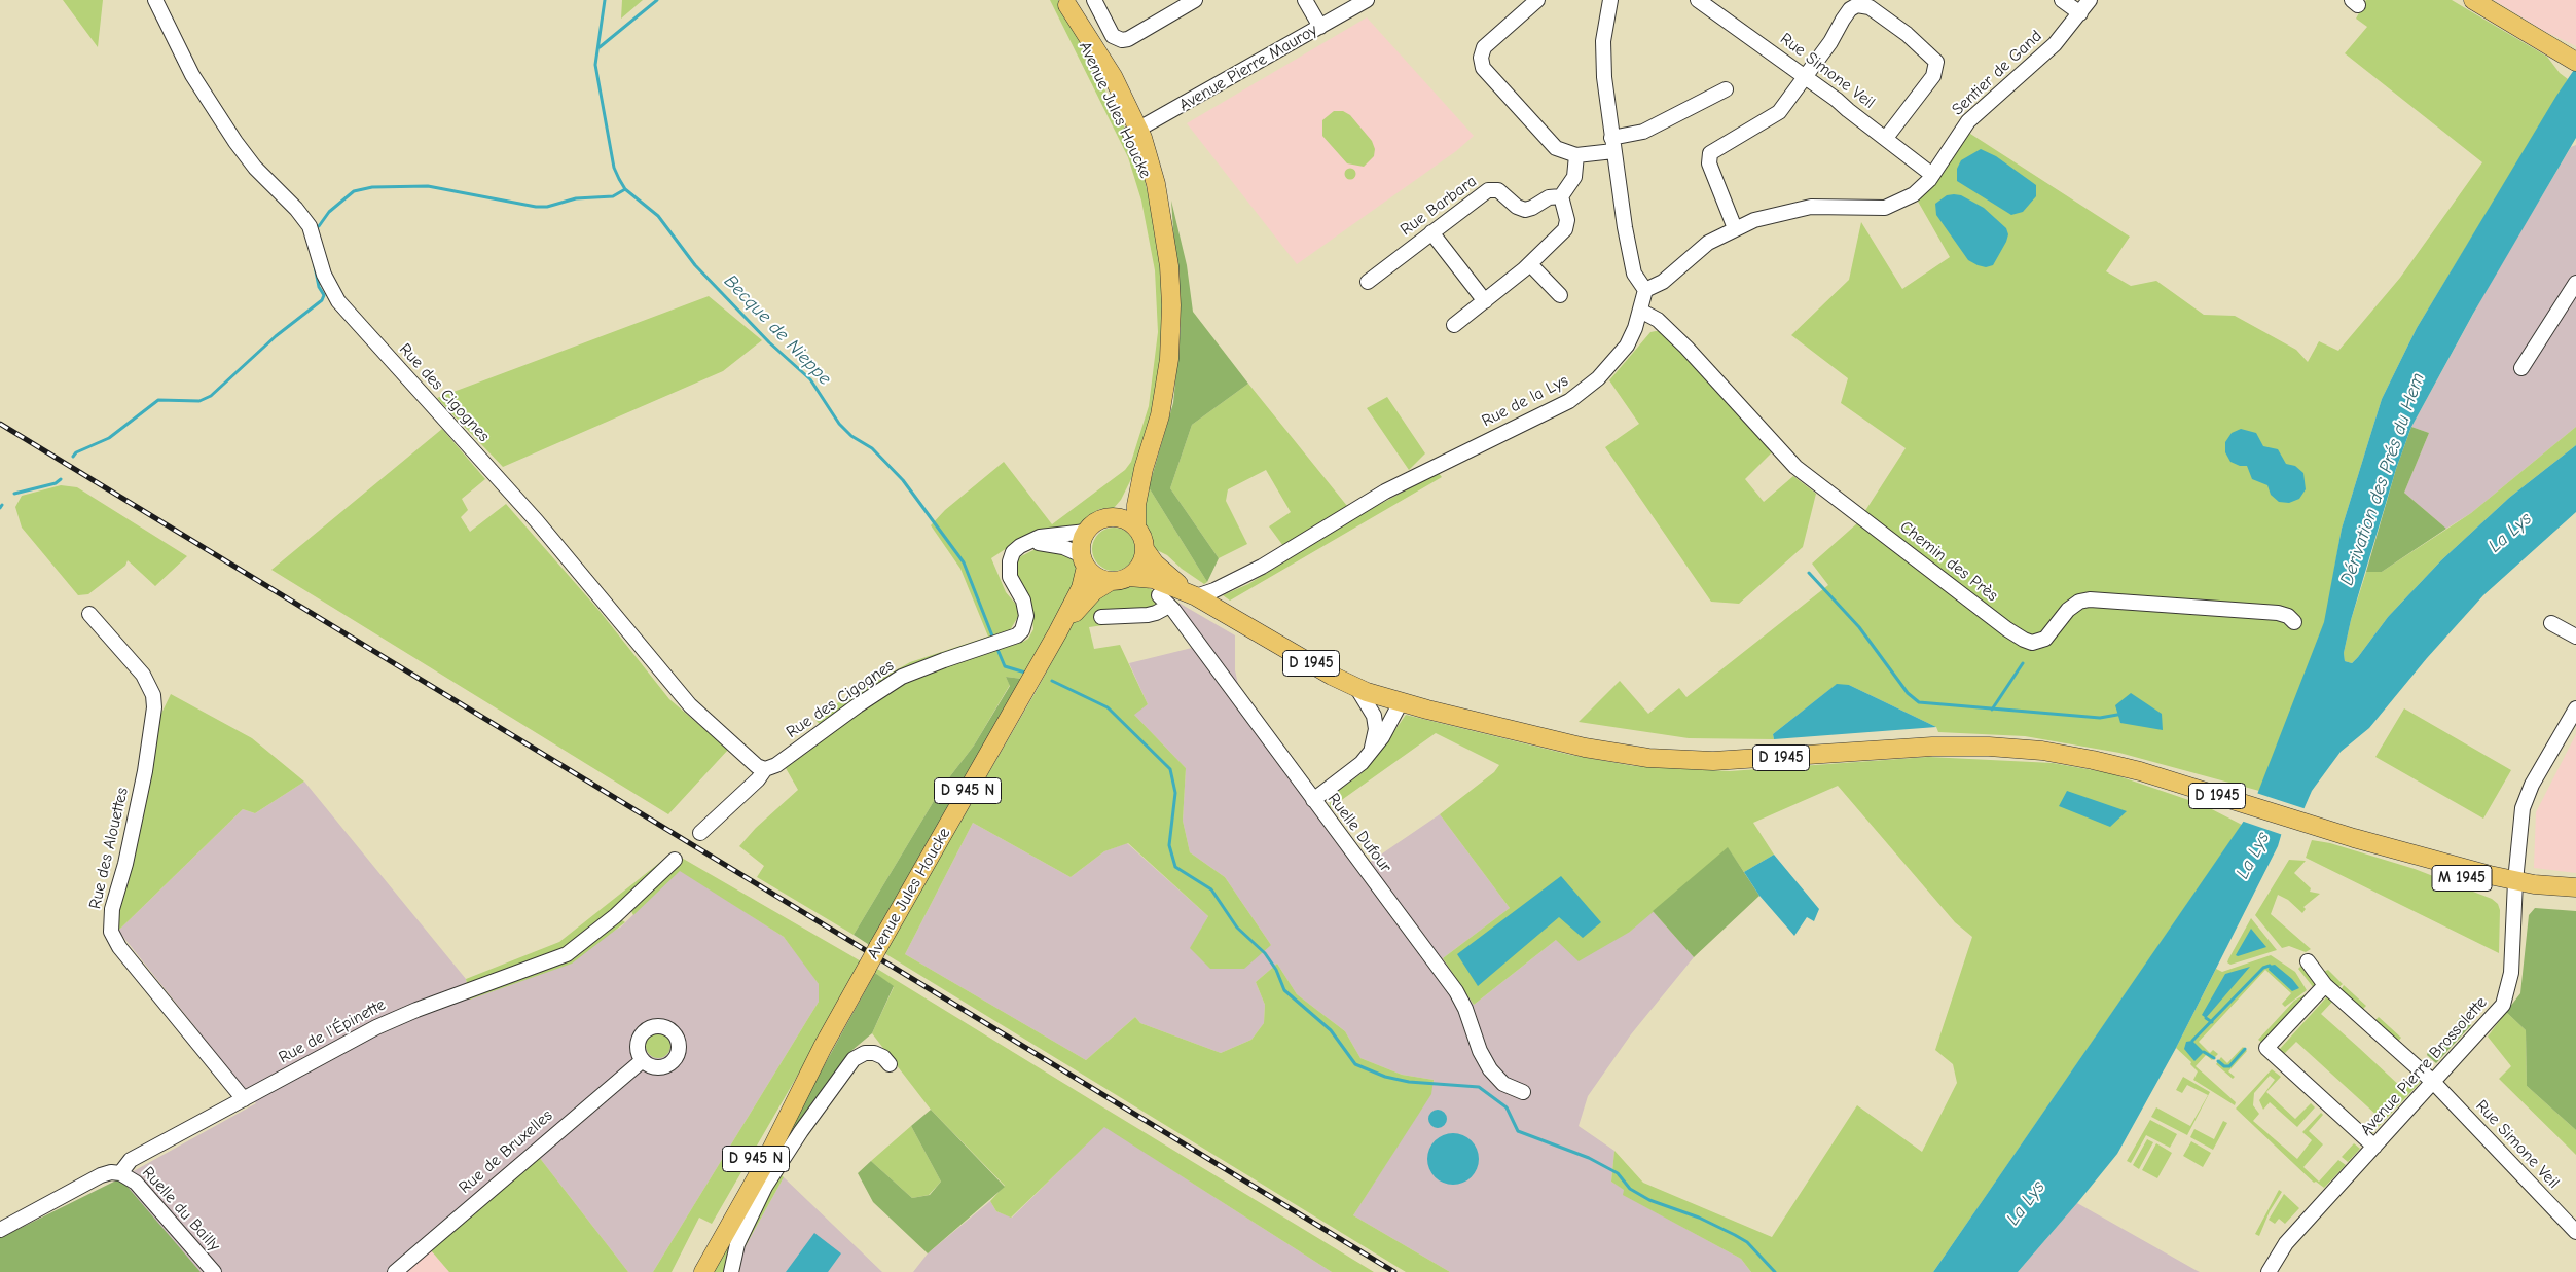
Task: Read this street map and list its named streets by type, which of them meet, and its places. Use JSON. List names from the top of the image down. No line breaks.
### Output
{"streets":{"main road":["Avenue Jules Houcke","D 1945","D 945 N","M 1945"],"street":["Avenue Pierre Mauroy","Rue Simone Veil","Sentier de Gand","Rue Barbara","Rue des Cigognes","Rue de la Lys","Chemin des Près","Ruelle Dufour","Rue des Alouettes","Rue de l'Épinette","Avenue Pierre Brossolette","Rue de Bruxelles","Ruelle du Bailly"]},"crossings":[["Avenue Pierre Mauroy","Avenue Jules Houcke"],["Rue Simone Veil","Sentier de Gand"],["Rue Simone Veil","Avenue Pierre Brossolette"],["Sentier de Gand","Rue de la Lys"],["Avenue Jules Houcke","D 1945"],["Rue de la Lys","Chemin des Près"],["Rue de la Lys","D 1945"],["D 1945","M 1945"],["Rue des Alouettes","Rue de l'Épinette"],["M 1945","Avenue Pierre Brossolette"],["Rue de l'Épinette","Ruelle du Bailly"]],"water":["Becque de Nieppe","Dérivation des Prés du Hem","La Lys"]}
